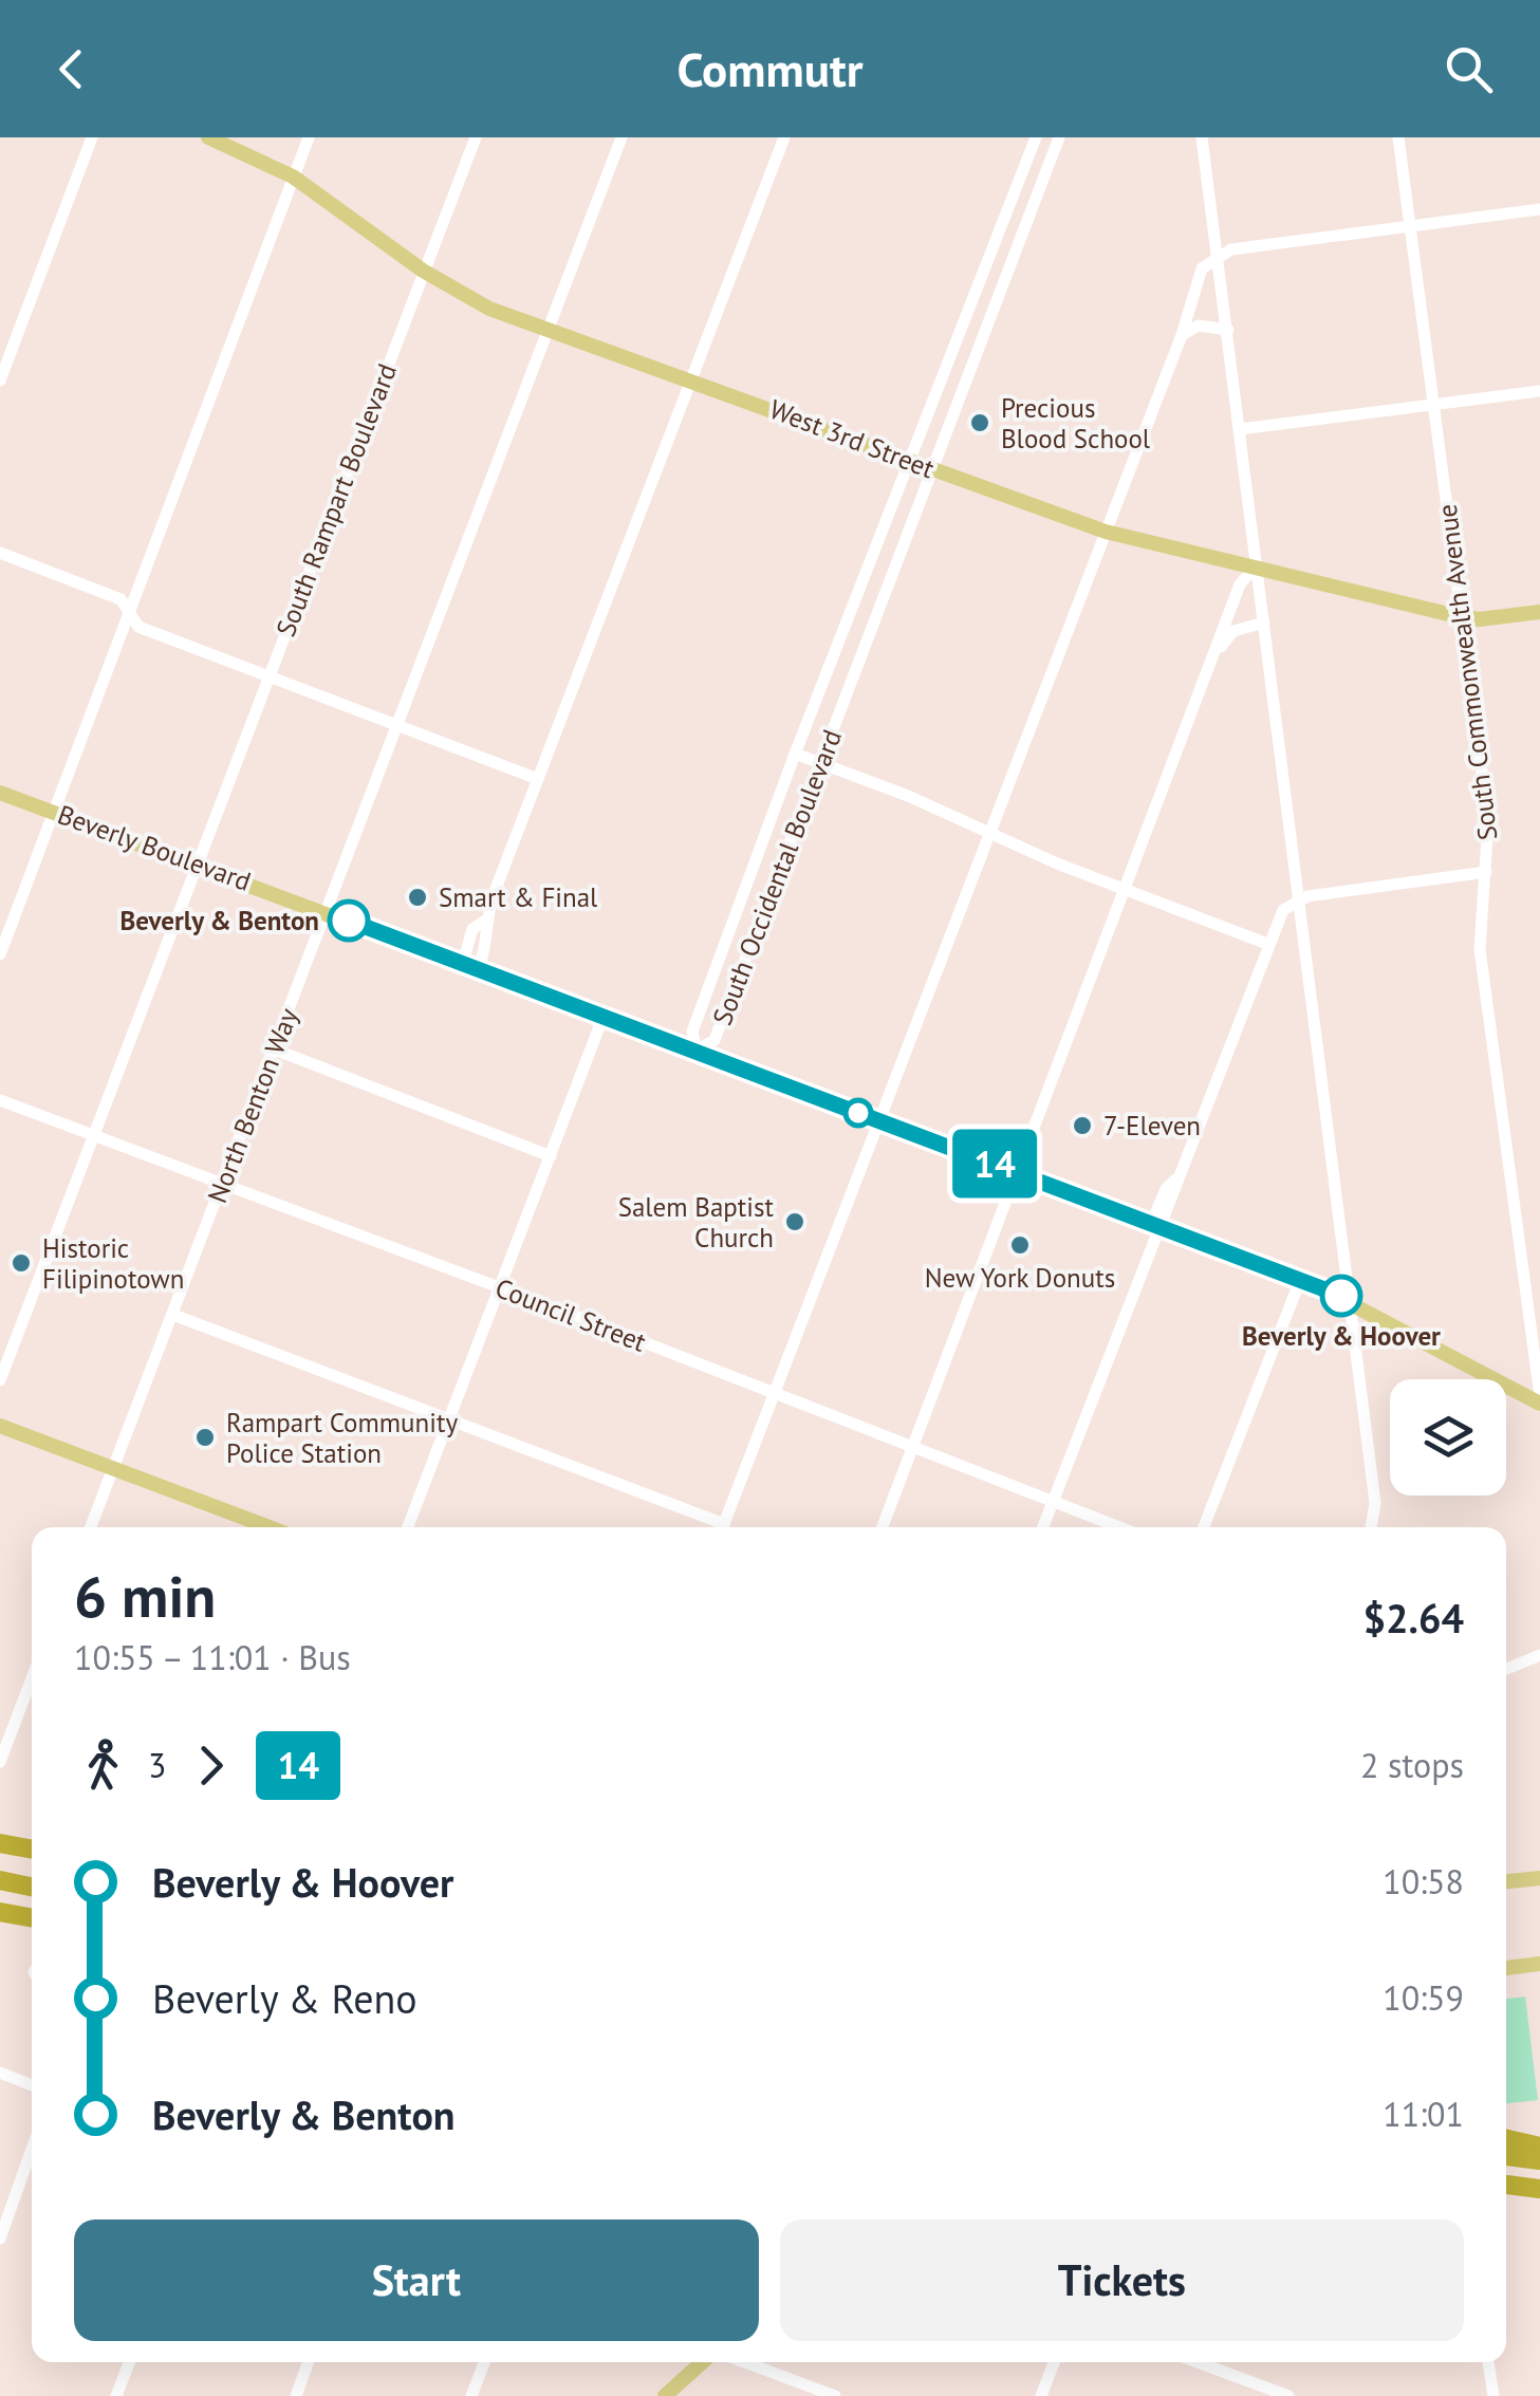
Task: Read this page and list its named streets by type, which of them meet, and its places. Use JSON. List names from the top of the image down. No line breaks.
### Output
{"streets":{"main road":["West 3rd Street","Beverly Boulevard"],"street":["South Rampart Boulevard","South Commonwealth Avenue","South Occidental Boulevard","North Benton Way","Council Street"]},"crossings":[["West 3rd Street","South Rampart Boulevard"],["West 3rd Street","South Commonwealth Avenue"],["West 3rd Street","South Occidental Boulevard"],["West 3rd Street","North Benton Way"],["South Rampart Boulevard","Beverly Boulevard"],["South Rampart Boulevard","Council Street"],["South Commonwealth Avenue","Beverly Boulevard"],["Beverly Boulevard","South Occidental Boulevard"],["Beverly Boulevard","North Benton Way"],["North Benton Way","Council Street"]],"places":["Precious Blood School","Smart & Final","Beverly & Benton","7-Eleven","Salem Baptist Church","New York Donuts","Historic Filipinotown","Beverly & Hoover","Rampart Community Police Station"],"lines":["bus line 14"],"page":{"header":"Commutr","on_map":"14","heading":["6 min","10:55 – 11:01 · Bus","$2.64"],"legs":["3","14","2 stops"],"list":[{"name":"Beverly & Hoover","value":"10:58"},{"name":"Beverly & Reno","value":"10:59"},{"name":"Beverly & Benton","value":"11:01"}],"buttons":["Start","Tickets"]}}
